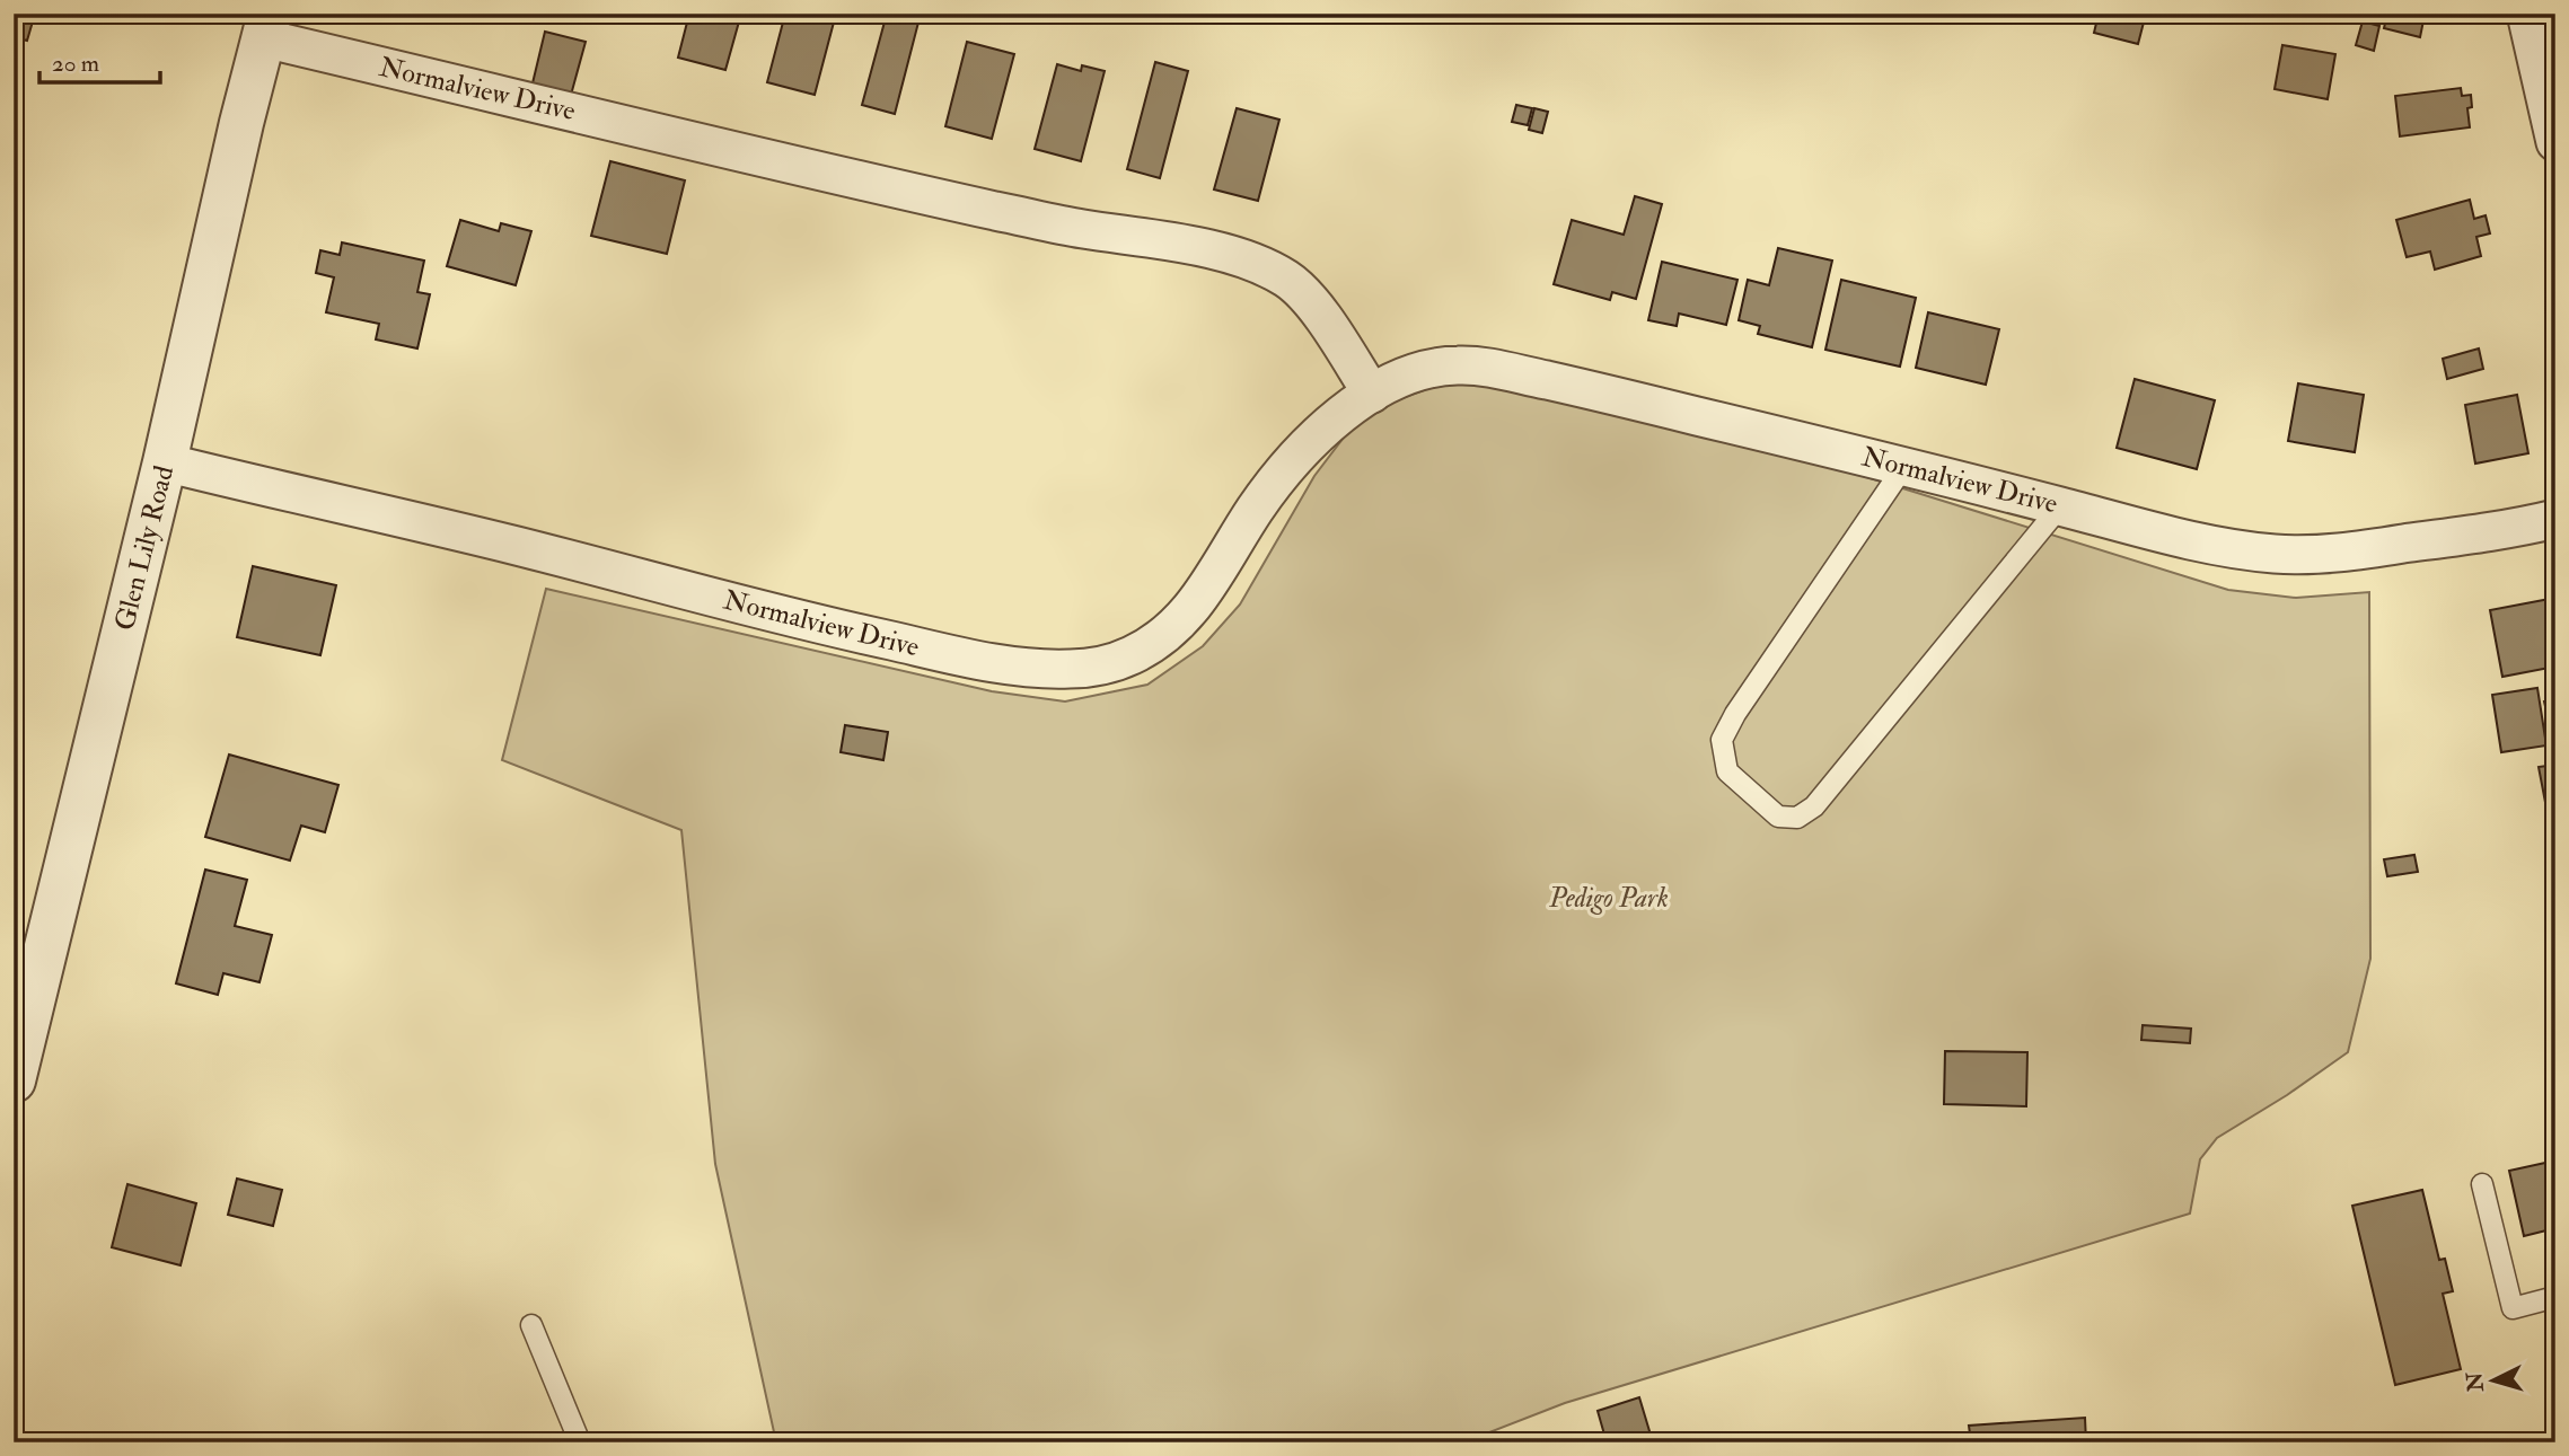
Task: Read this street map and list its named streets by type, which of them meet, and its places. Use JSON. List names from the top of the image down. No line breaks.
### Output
{"streets":{"street":["Normalview Drive","Glen Lily Road"]},"crossings":[["Normalview Drive","Glen Lily Road"]],"parks":["Pedigo Park"],"scale_bar":"20 m","north":"left"}
